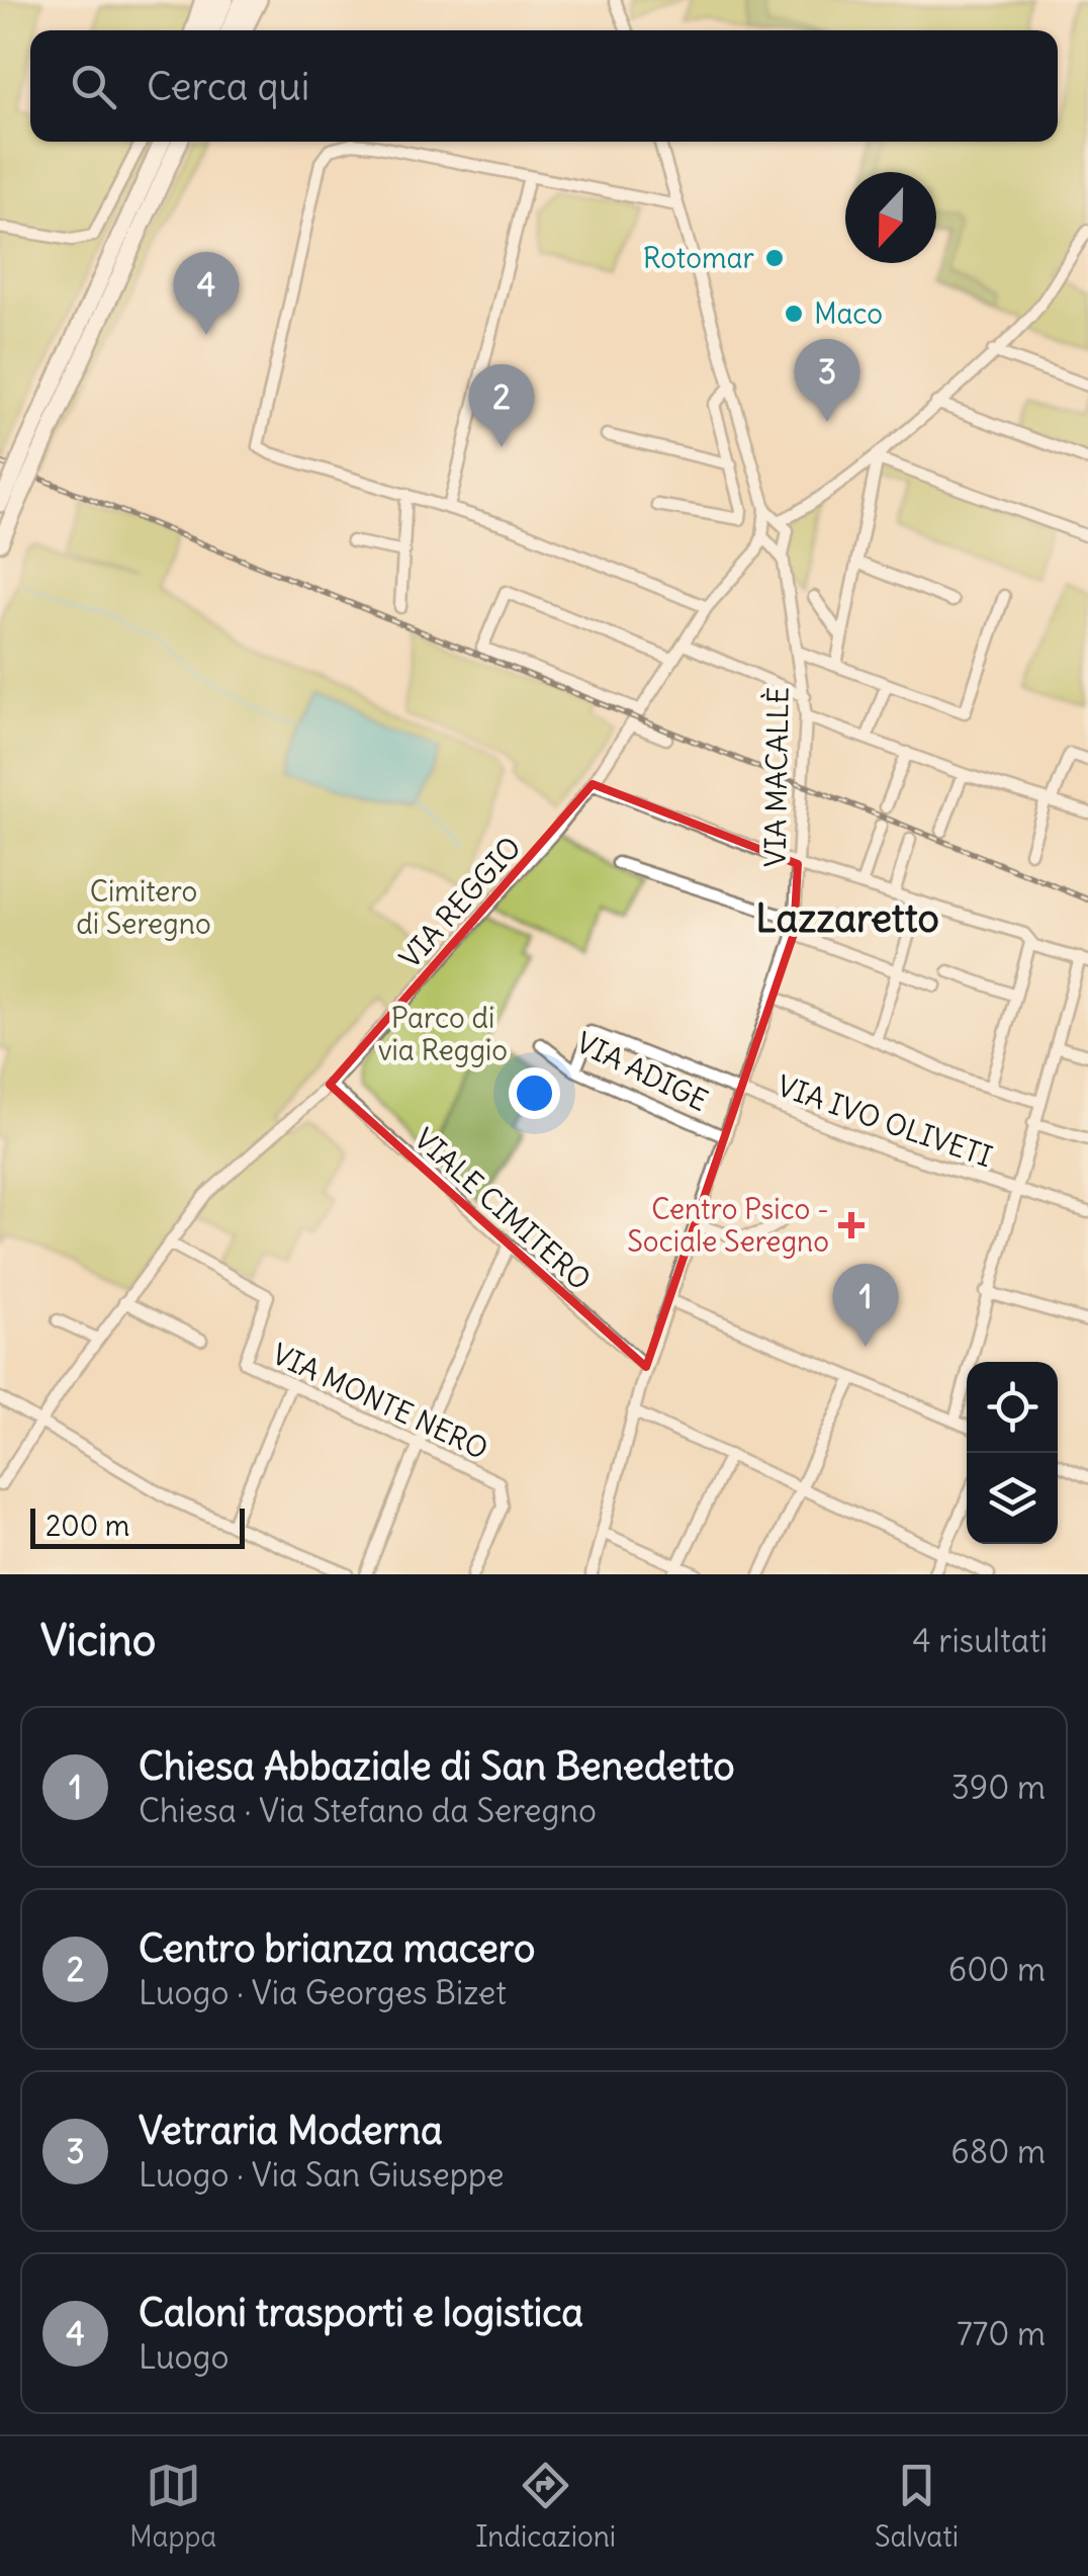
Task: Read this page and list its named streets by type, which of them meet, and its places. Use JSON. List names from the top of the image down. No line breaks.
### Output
{"streets":{"street":["VIA MACALLÈ","VIA REGGIO","VIA ADIGE","VIA IVO OLIVETI","VIALE CIMITERO","VIA MONTE NERO"]},"crossings":[["VIA MACALLÈ","VIA REGGIO"],["VIA MACALLÈ","VIA ADIGE"],["VIA MACALLÈ","VIA IVO OLIVETI"],["VIA MACALLÈ","VIALE CIMITERO"],["VIA REGGIO","VIALE CIMITERO"],["VIA REGGIO","VIA MONTE NERO"],["VIA ADIGE","VIA IVO OLIVETI"]],"districts":["Lazzaretto"],"parks":["Cimitero di Seregno","Parco di via Reggio"],"places":{"other":["Rotomar","Maco"],"health":["Centro Psico - Sociale Seregno"]},"scale_bar":"200 m","north":"bottom","page":{"search":"Cerca qui","pins":["4","3","2","1"],"scale":"200 m","heading":["Vicino","4 risultati"],"list":[{"mark":"1","name":"Chiesa Abbaziale di San Benedetto","note":"Chiesa · Via Stefano da Seregno","value":"390 m"},{"mark":"2","name":"Centro brianza macero","note":"Luogo · Via Georges Bizet","value":"600 m"},{"mark":"3","name":"Vetraria Moderna","note":"Luogo · Via San Giuseppe","value":"680 m"},{"mark":"4","name":"Caloni trasporti e logistica","note":"Luogo","value":"770 m"}],"nav":["Mappa","Indicazioni","Salvati"]}}
